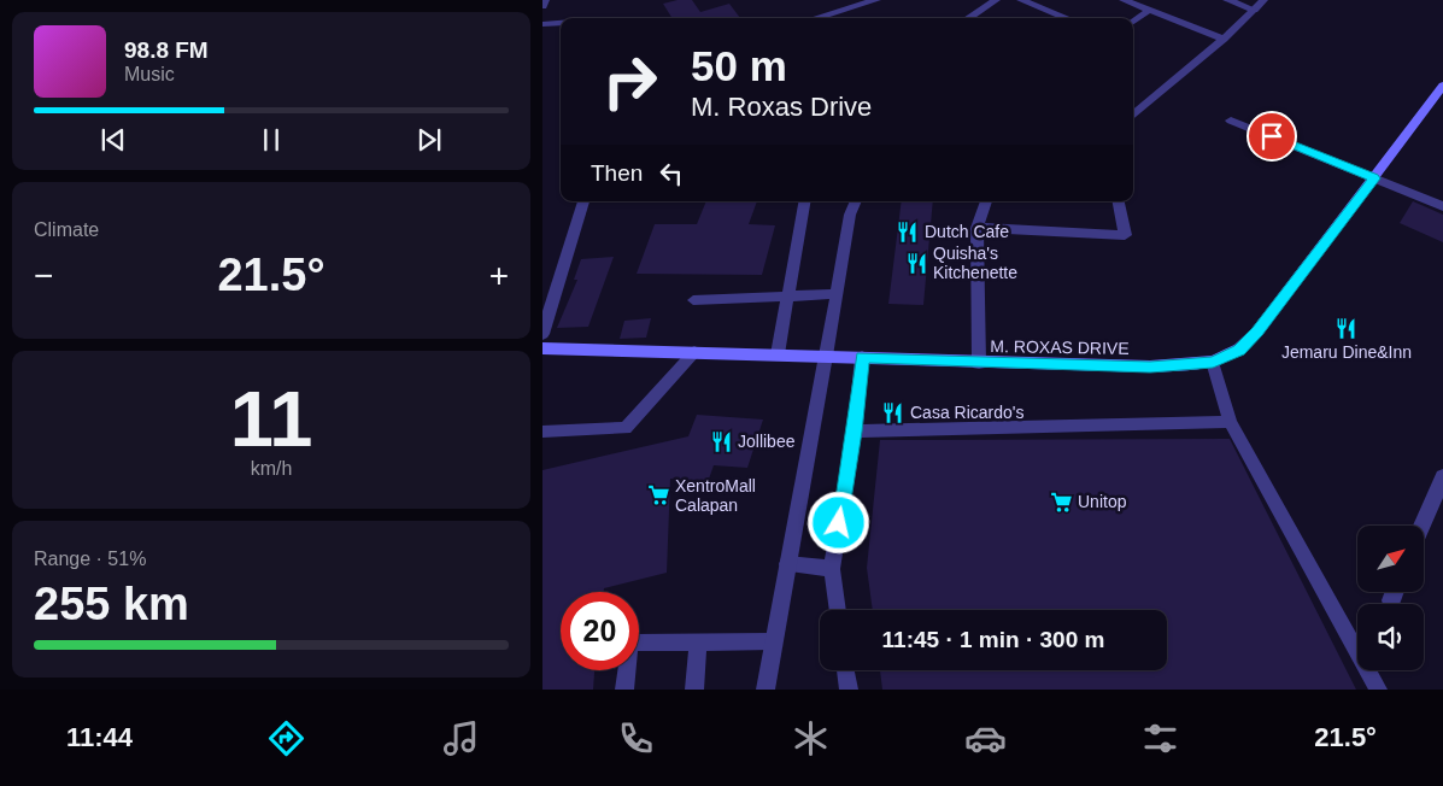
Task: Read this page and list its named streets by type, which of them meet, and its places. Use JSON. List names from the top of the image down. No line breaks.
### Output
{"streets":{"main road":["M. ROXAS DRIVE"]},"places":{"restaurant":["Dutch Cafe","Quisha's Kitchenette","Jemaru Dine&Inn","Casa Ricardo's","Jollibee"],"supermarket":["XentroMall Calapan","Unitop"]},"north":"top right","page":{"turn":["50 m","M. Roxas Drive"],"song":["98.8 FM","Music"],"then":"Then","tile":["Climate",["11","km/h"],["Range · 51%","255 km"]],"heat":["−","21.5°","+"],"limit":"20","trip":"11:45 · 1 min · 300 m","tabs":["11:44","21.5°"]}}
